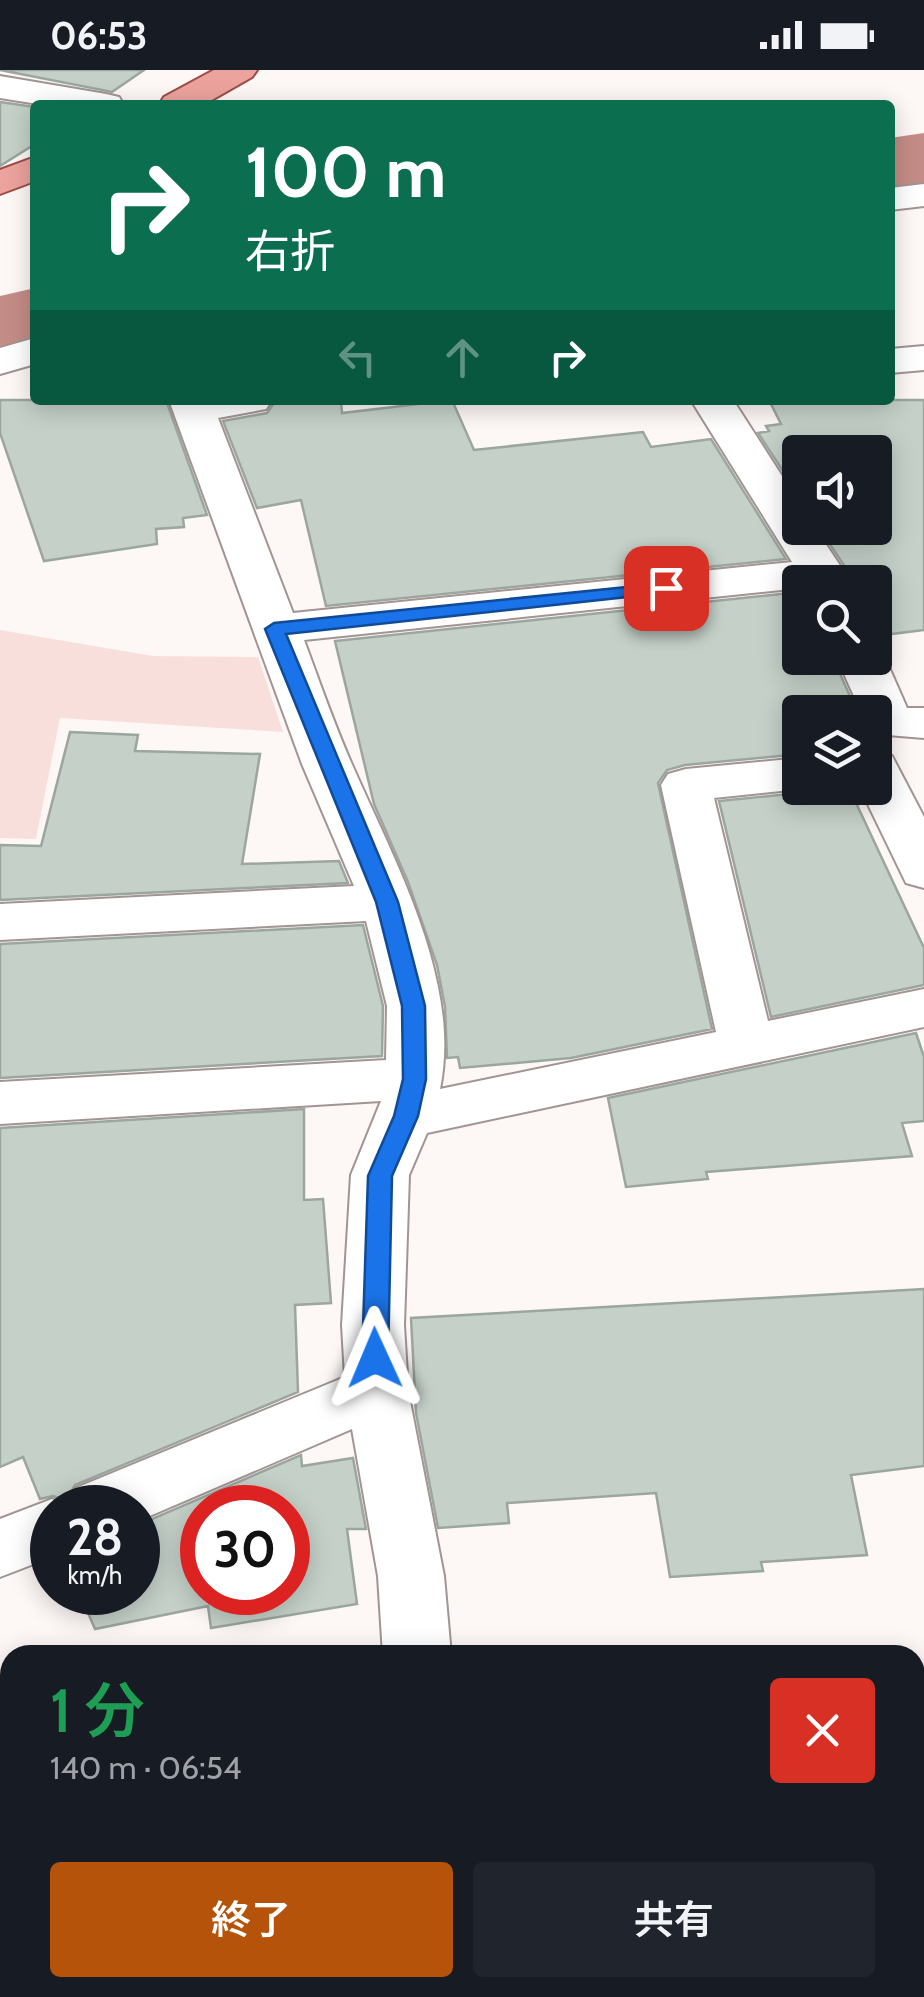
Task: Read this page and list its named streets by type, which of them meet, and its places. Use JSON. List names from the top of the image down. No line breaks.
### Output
{"page":{"status":"06:53","turn":["100 m","右折"],"speed":"28 km/h","limit":"30","heading":["1 分","140 m · 06:54"],"buttons":["終了","共有"]}}
